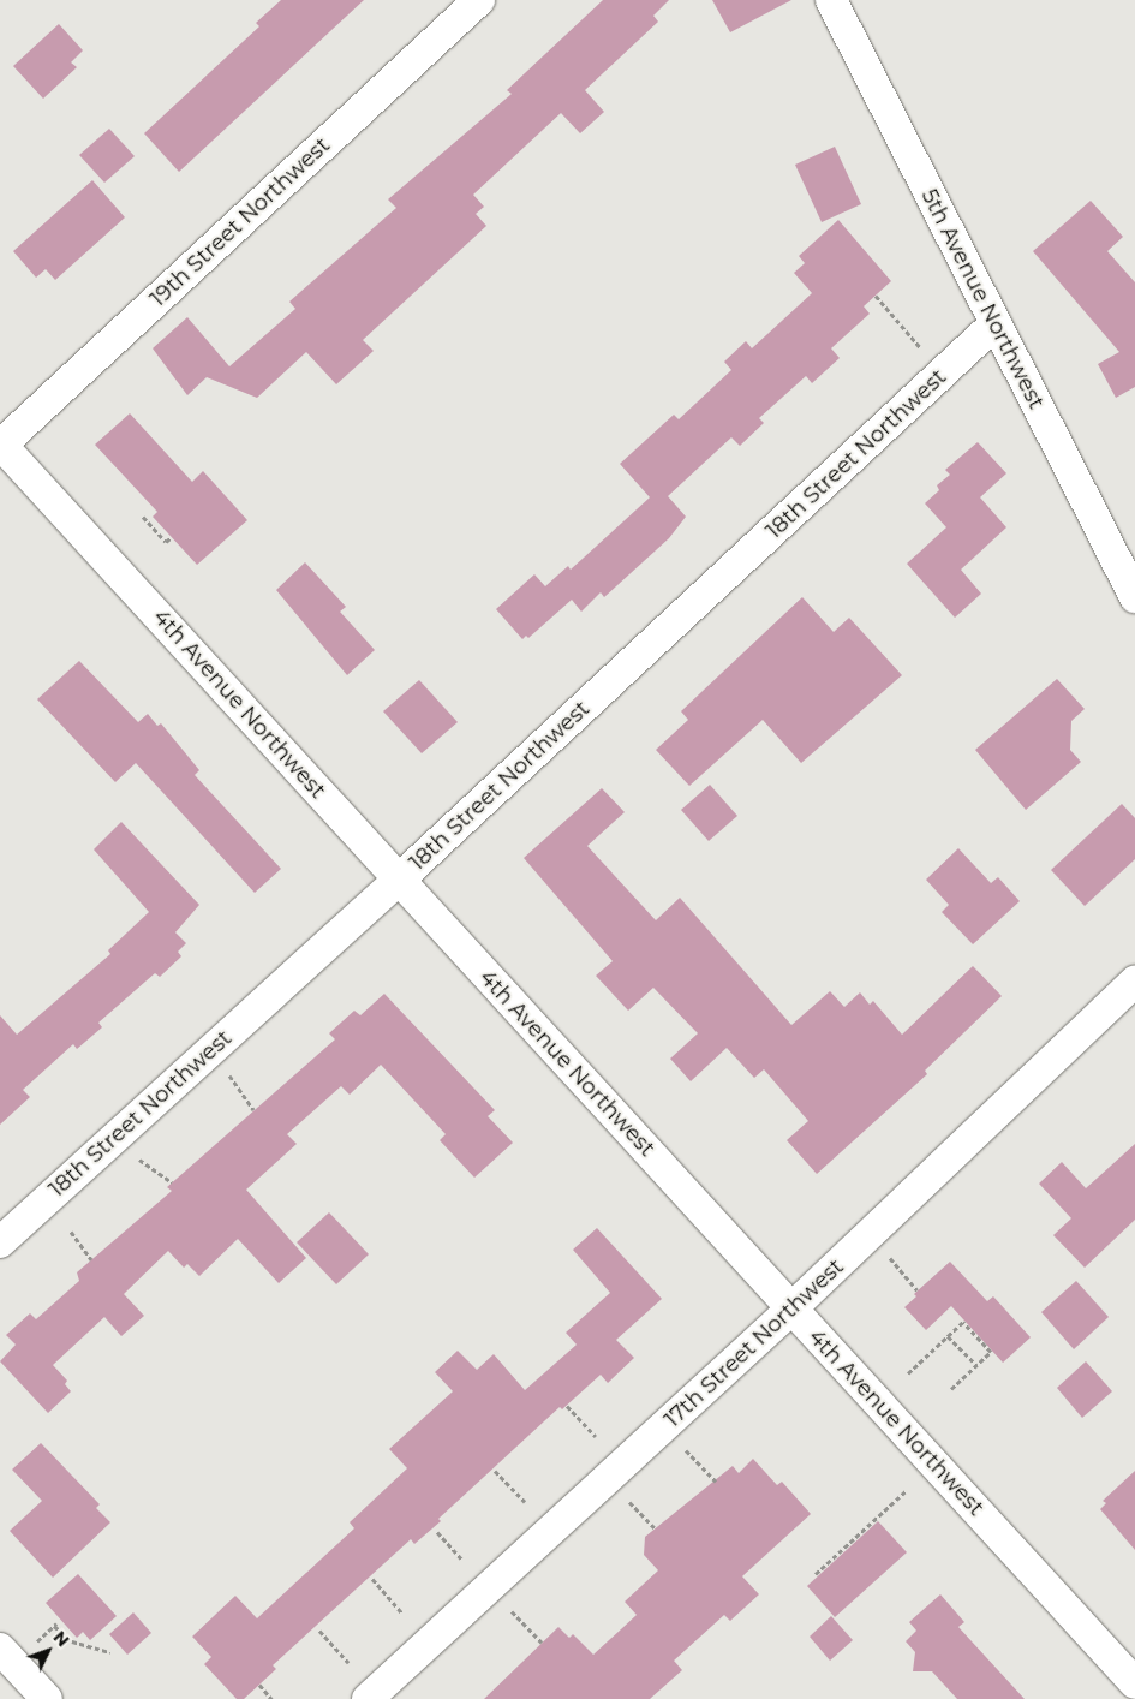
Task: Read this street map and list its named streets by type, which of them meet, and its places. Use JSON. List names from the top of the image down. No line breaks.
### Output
{"streets":{"street":["19th Street Northwest","5th Avenue Northwest","18th Street Northwest","4th Avenue Northwest","17th Street Northwest"]},"crossings":[["19th Street Northwest","4th Avenue Northwest"],["5th Avenue Northwest","18th Street Northwest"],["18th Street Northwest","4th Avenue Northwest"],["4th Avenue Northwest","17th Street Northwest"]],"north":"top right"}
